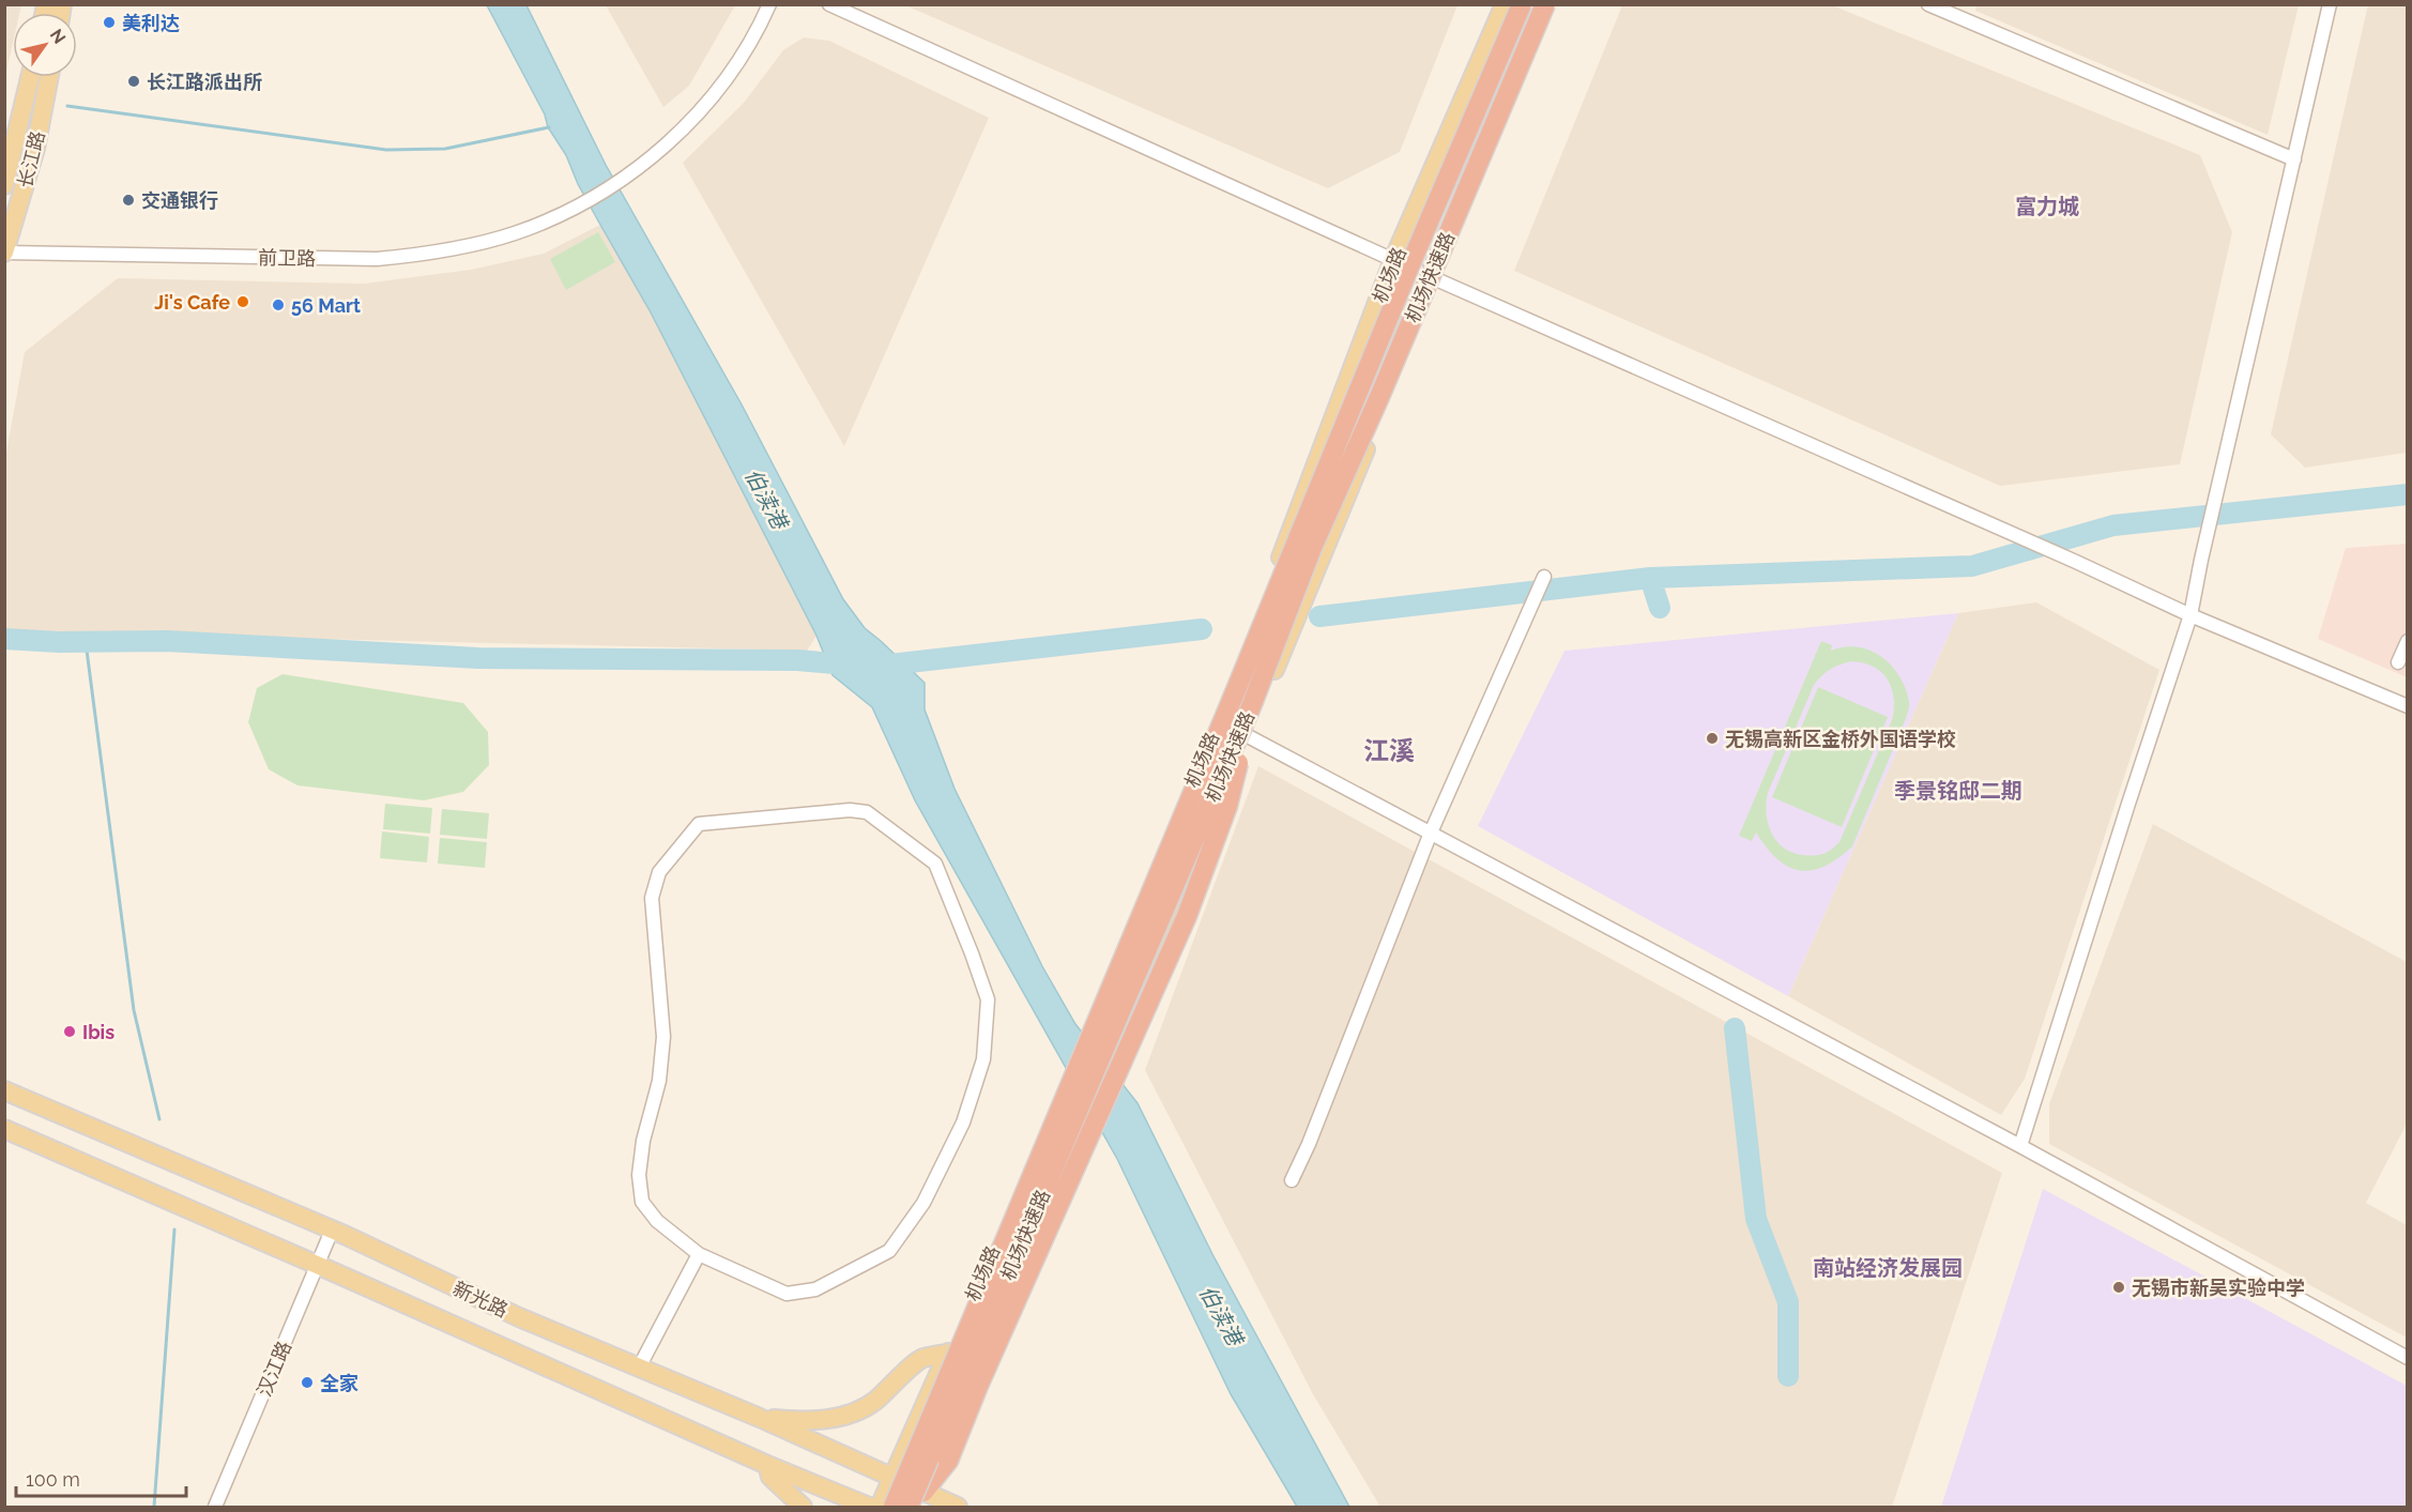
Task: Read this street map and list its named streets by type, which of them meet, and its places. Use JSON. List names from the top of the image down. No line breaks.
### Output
{"streets":{"highway":["机场快速路"],"main road":["长江路","机场路","新光路"],"street":["前卫路","汉江路"]},"crossings":[["长江路","前卫路"],["机场路","新光路"],["新光路","汉江路"]],"districts":["富力城","江溪","季景铭邸二期","南站经济发展园"],"water":["伯渎港"],"places":["美利达","长江路派出所","交通银行","Ji's Cafe","56 Mart","无锡高新区金桥外国语学校","Ibis","无锡市新吴实验中学","全家"],"scale_bar":"100 m","north":"top right"}
